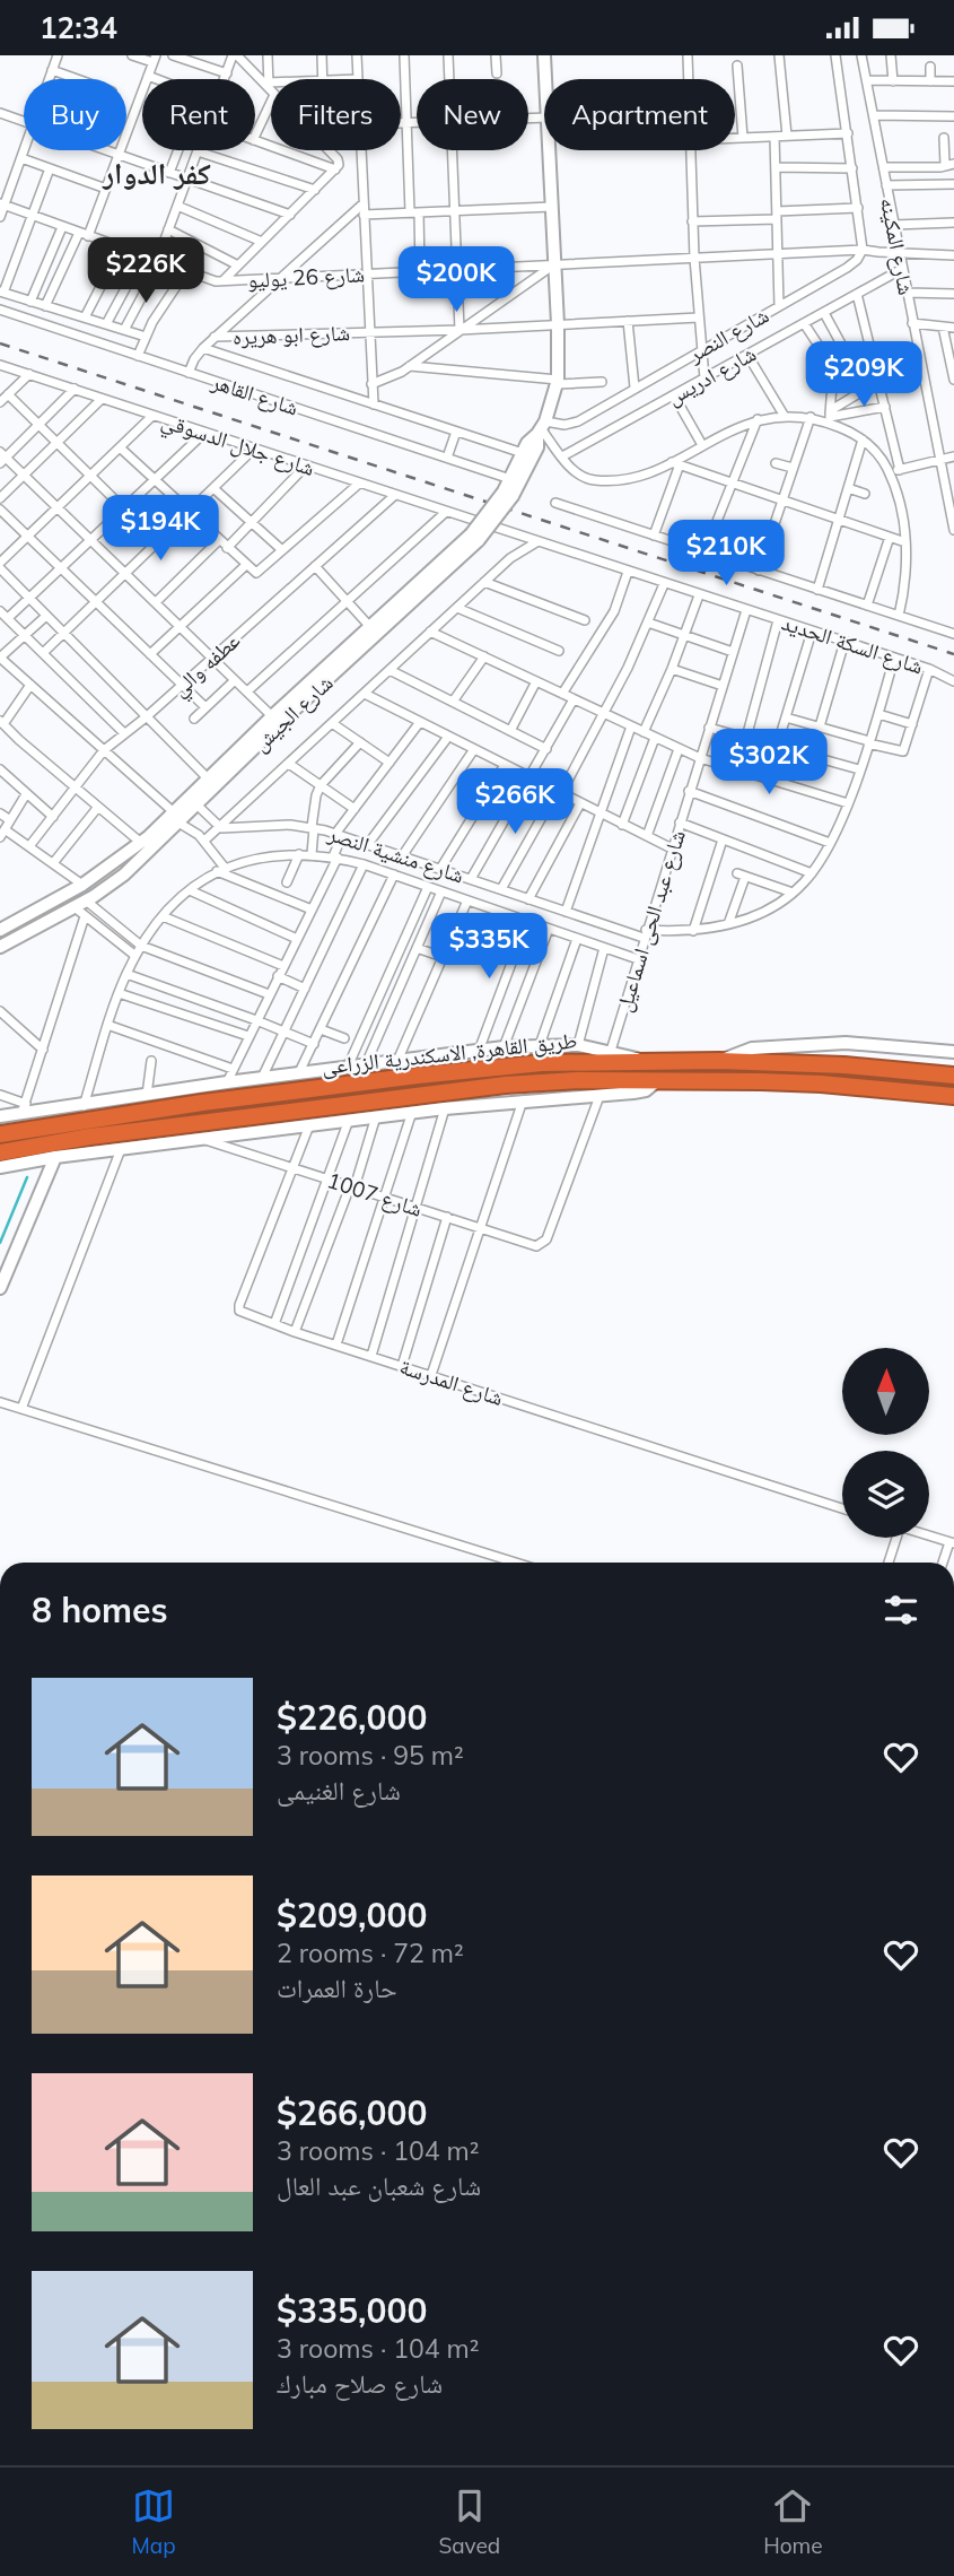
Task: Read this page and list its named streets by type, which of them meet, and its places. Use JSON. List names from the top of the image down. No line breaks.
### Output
{"streets":{"highway":["طريق القاهرة, الاسكندرية الزراعى"],"main road":["شارع الجيش"],"street":["شارع المكينه","شارع 26 يوليو","شارع ابو هريره","شارع النصر","شارع ادريس","شارع القاهر","شارع جلال الدسوقي","شارع السكة الحديد","عطفه والي","شارع منشية النصر","شارع عبد الحى اسماعيل","شارع 1007","شارع المدرسة"]},"crossings":[["شارع المكينه","شارع 26 يوليو"],["شارع المكينه","شارع ادريس"],["شارع 26 يوليو","شارع النصر"],["شارع 26 يوليو","شارع الجيش"],["شارع ابو هريره","شارع الجيش"],["شارع النصر","شارع الجيش"],["شارع القاهر","شارع الجيش"],["شارع جلال الدسوقي","شارع السكة الحديد"],["شارع جلال الدسوقي","عطفه والي"],["شارع السكة الحديد","شارع منشية النصر"],["شارع السكة الحديد","شارع عبد الحى اسماعيل"],["شارع منشية النصر","شارع عبد الحى اسماعيل"],["شارع منشية النصر","طريق القاهرة, الاسكندرية الزراعى"],["شارع 1007","شارع المدرسة"]],"districts":["كفر الدوار"],"north":"top","page":{"status":"12:34","chip":["Buy","Rent","Filters","New","Apartment"],"price":["$226K","$200K","$209K","$194K","$210K","$302K","$266K","$335K"],"heading":"8 homes","list":[{"name":"$226,000","note":"3 rooms · 95 m² · شارع الغنيمى"},{"name":"$209,000","note":"2 rooms · 72 m² · حارة العمرات"},{"name":"$266,000","note":"3 rooms · 104 m² · شارع شعبان عبد العال"},{"name":"$335,000","note":"3 rooms · 104 m² · شارع صلاح مبارك"}],"tabs":["Map","Saved","Home"]}}
